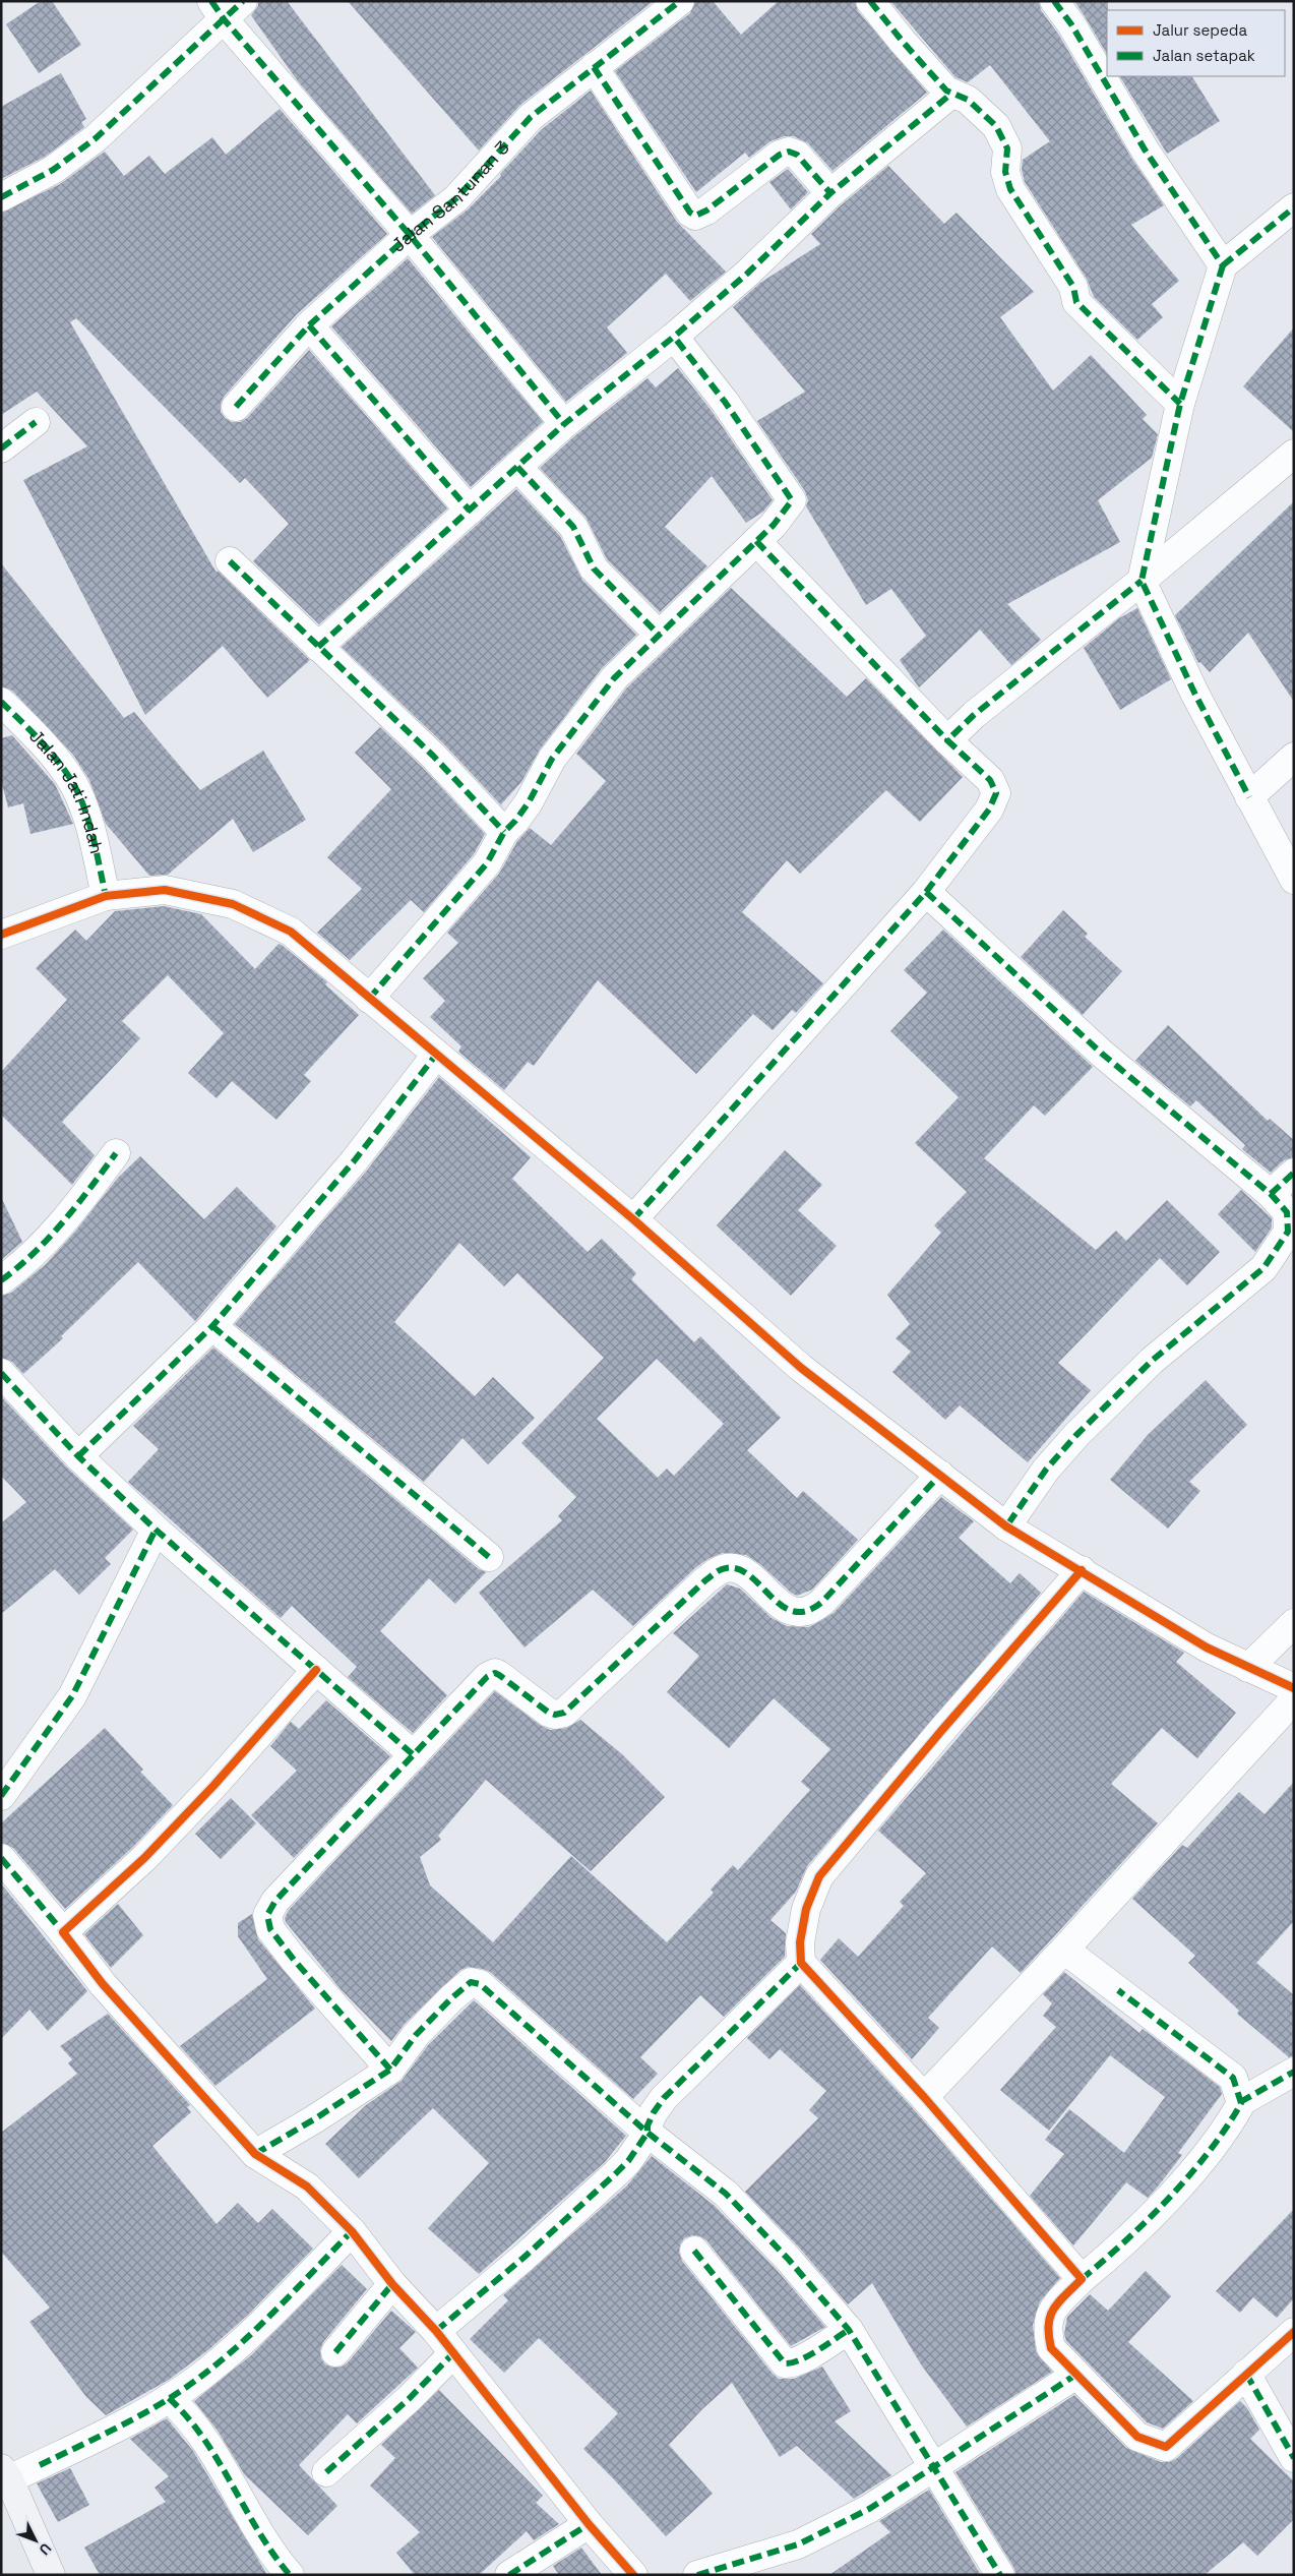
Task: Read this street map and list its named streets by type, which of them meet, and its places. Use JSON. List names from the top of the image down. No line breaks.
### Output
{"streets":{"street":["Jalan Santunan 3","Jalan Jati Indah"]},"legend":["Jalur sepeda","Jalan setapak"],"north":"bottom right"}
